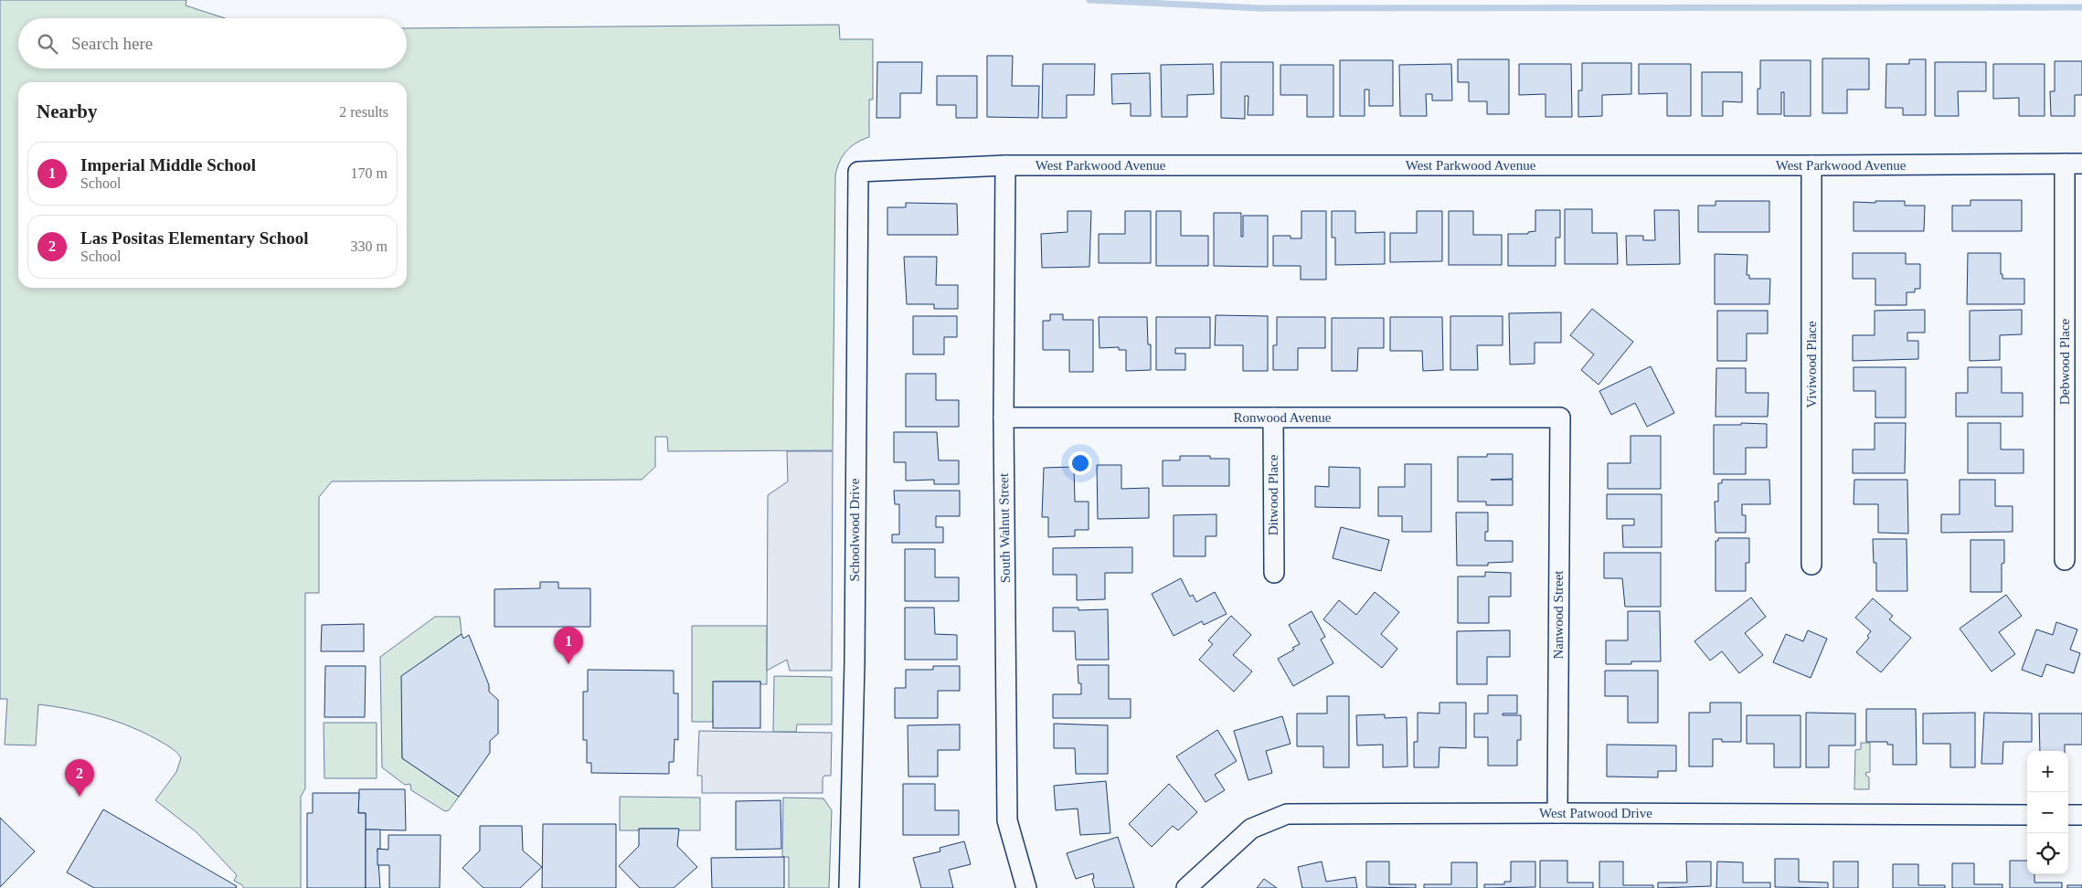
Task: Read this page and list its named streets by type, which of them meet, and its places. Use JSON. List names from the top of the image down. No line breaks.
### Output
{"streets":{"street":["West Parkwood Avenue","Debwood Place","Viviwood Place","Ronwood Avenue","Ditwood Place","South Walnut Street","Schoolwood Drive","Nanwood Street","West Patwood Drive"]},"crossings":[["West Parkwood Avenue","Debwood Place"],["West Parkwood Avenue","Viviwood Place"],["West Parkwood Avenue","South Walnut Street"],["West Parkwood Avenue","Schoolwood Drive"],["Ronwood Avenue","Ditwood Place"],["Ronwood Avenue","South Walnut Street"],["Ronwood Avenue","Nanwood Street"],["Nanwood Street","West Patwood Drive"]],"page":{"search":"Search here","heading":["Nearby","2 results"],"list":[{"mark":"1","name":"Imperial Middle School","note":"School","value":"170 m"},{"mark":"2","name":"Las Positas Elementary School","note":"School","value":"330 m"}],"pins":["1","2"],"map_buttons":["+","−"]}}
